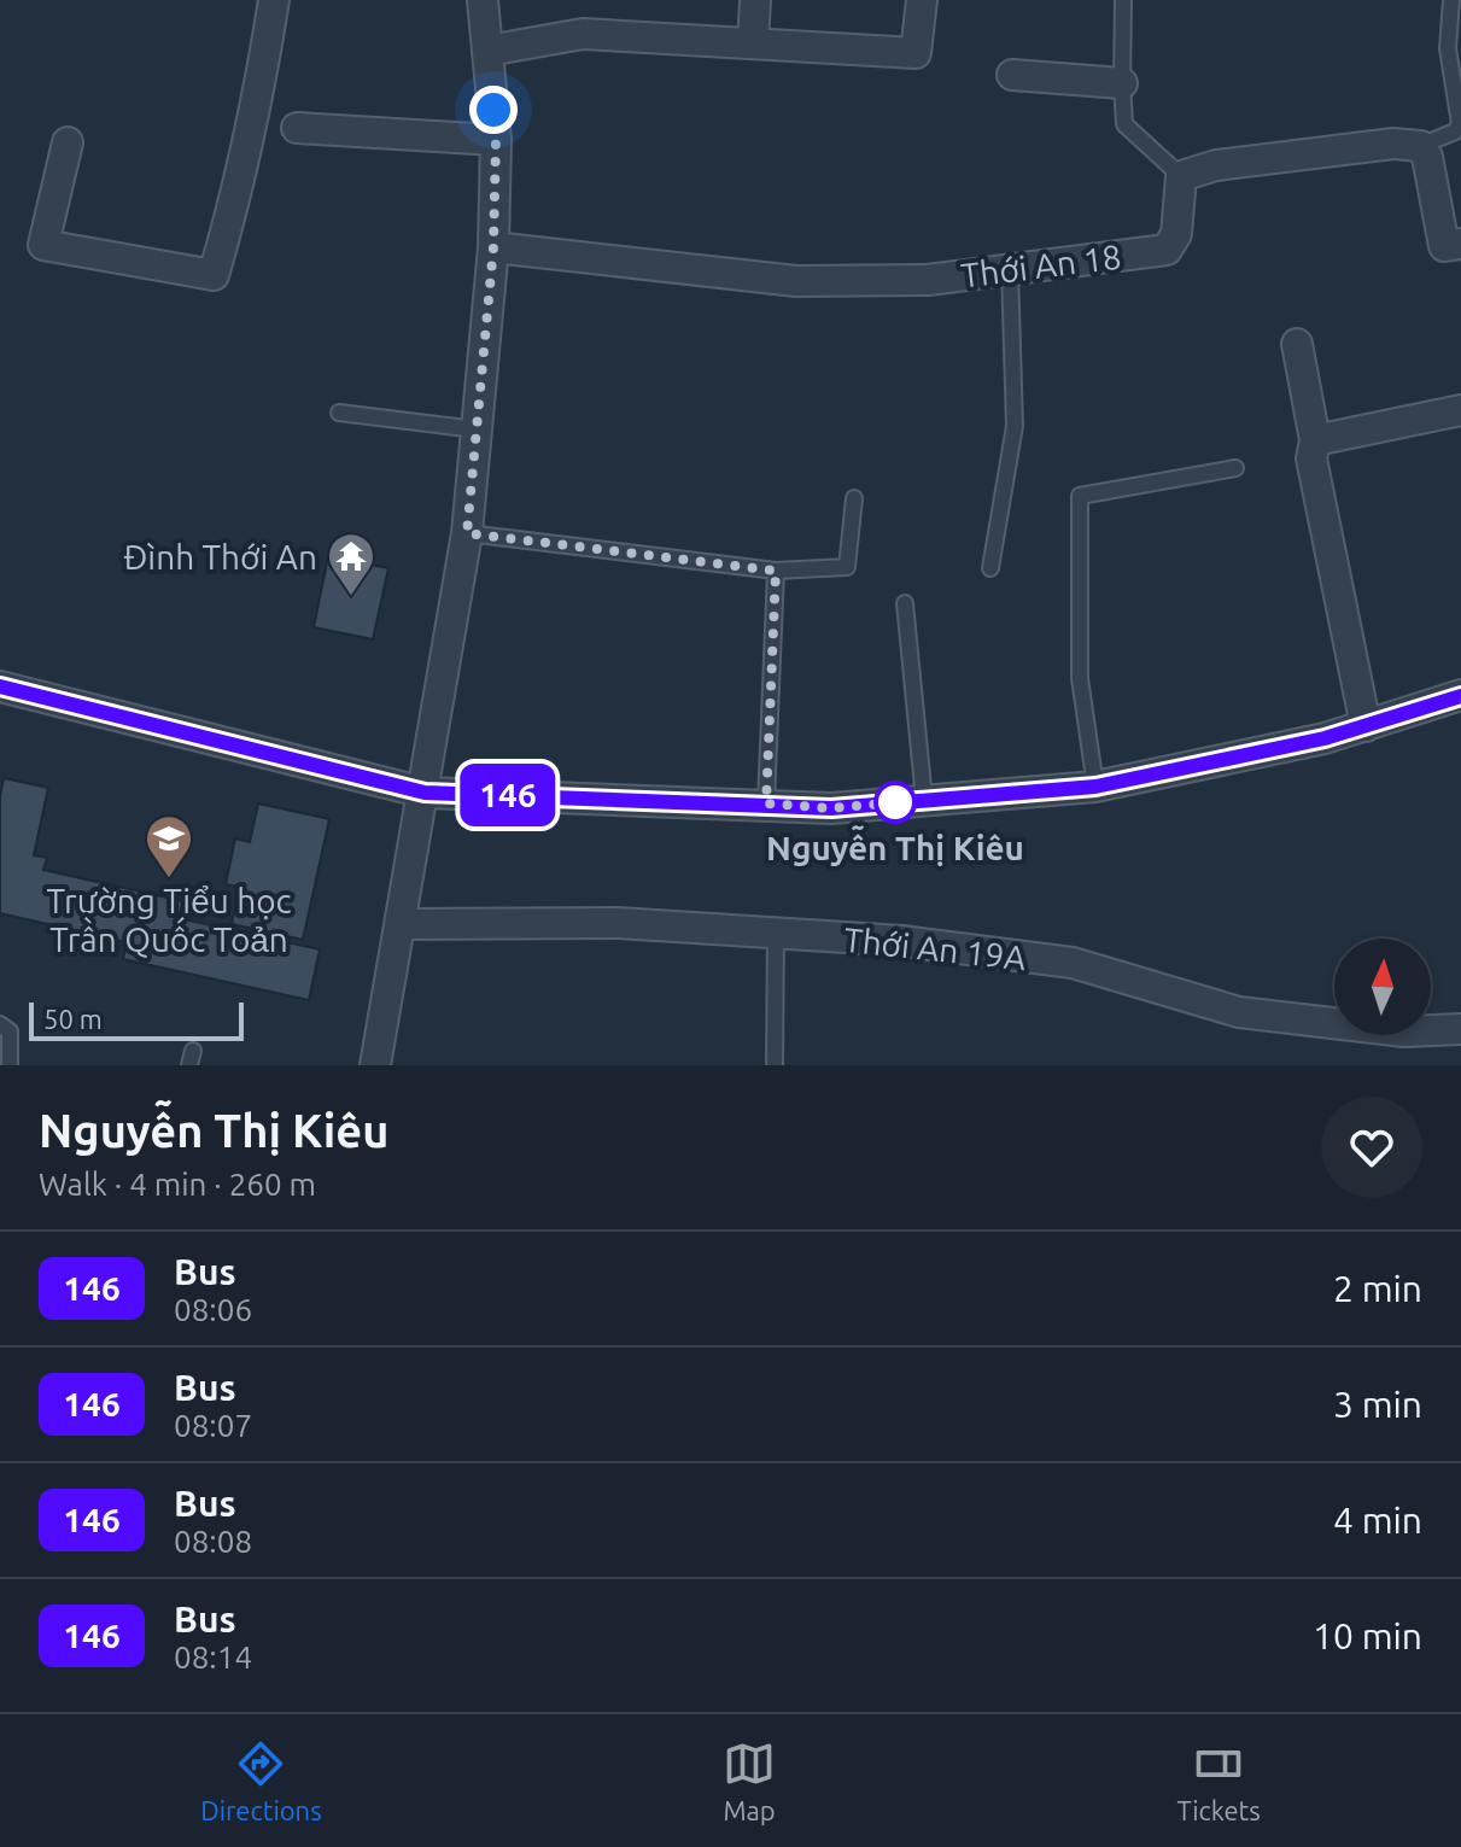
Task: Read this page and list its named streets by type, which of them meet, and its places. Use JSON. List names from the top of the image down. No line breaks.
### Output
{"streets":{"street":["Thới An 18","Thới An 19A"]},"places":{"temple":["Đình Thới An"],"other":["Nguyễn Thị Kiêu"],"school or university":["Trường Tiểu học Trần Quốc Toản"]},"lines":["bus line 146"],"scale_bar":"50 m","north":"top","page":{"on_map":"146","scale":"50 m","heading":["Nguyễn Thị Kiêu","Walk · 4 min · 260 m"],"list":[{"mark":"146","name":"Bus","note":"08:06","value":"2 min"},{"mark":"146","name":"Bus","note":"08:07","value":"3 min"},{"mark":"146","name":"Bus","note":"08:08","value":"4 min"},{"mark":"146","name":"Bus","note":"08:14","value":"10 min"}],"tabs":["Directions","Map","Tickets"]}}
